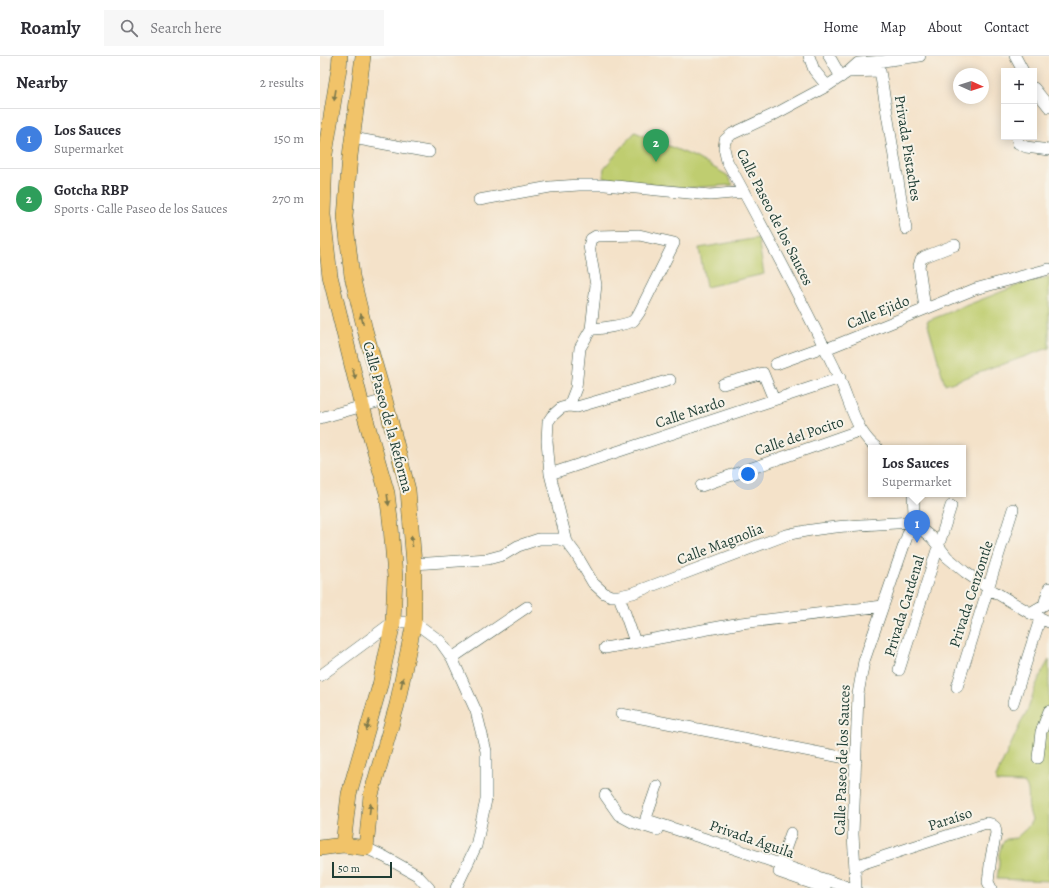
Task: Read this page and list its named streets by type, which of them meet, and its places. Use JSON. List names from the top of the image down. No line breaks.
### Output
{"streets":{"main road":["Calle Paseo de la Reforma"],"street":["Privada Pistaches","Calle Paseo de los Sauces","Calle Ejido","Calle Nardo","Calle del Pocito","Calle Magnolia","Privada Cenzontle","Privada Cardenal","Paraíso","Privada Águila"]},"crossings":[["Privada Pistaches","Calle Paseo de los Sauces"],["Calle Paseo de los Sauces","Calle Ejido"],["Calle Paseo de los Sauces","Calle Magnolia"],["Calle Paseo de los Sauces","Paraíso"]],"scale_bar":"50 m","north":"right","page":{"header":"Roamly","search":"Search here","nav":["Home","Map","About","Contact"],"heading":["Nearby","2 results"],"map_buttons":["+","−"],"list":[{"mark":"1","name":"Los Sauces","note":"Supermarket","value":"150 m"},{"mark":"2","name":"Gotcha RBP","note":"Sports · Calle Paseo de los Sauces","value":"270 m"}],"pins":["2","1"],"popup":["Los Sauces","Supermarket"],"scale":"50 m"}}
